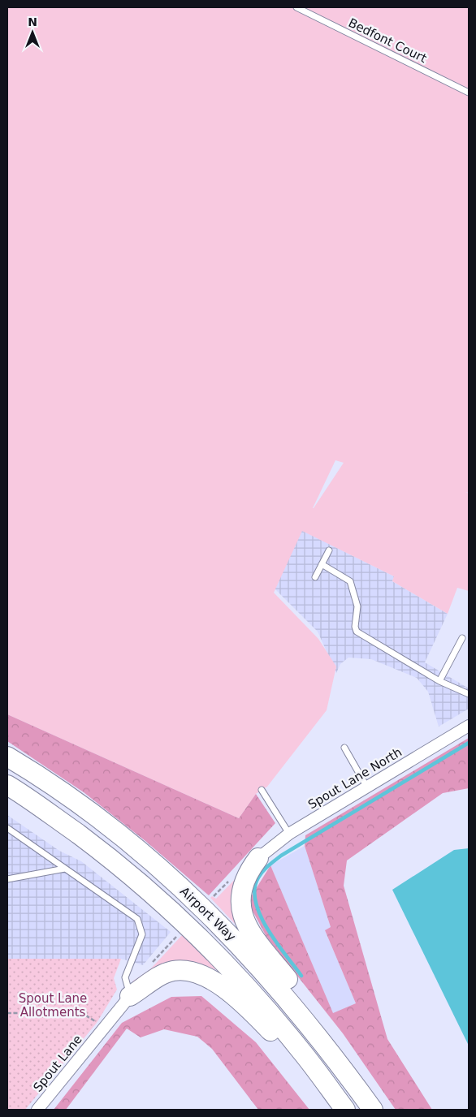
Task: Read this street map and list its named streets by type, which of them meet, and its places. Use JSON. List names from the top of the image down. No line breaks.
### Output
{"streets":{"highway":["Airport Way"],"street":["Spout Lane North","Spout Lane"],"lane":["Bedfont Court"]},"parks":["Spout Lane Allotments"],"north":"top"}
